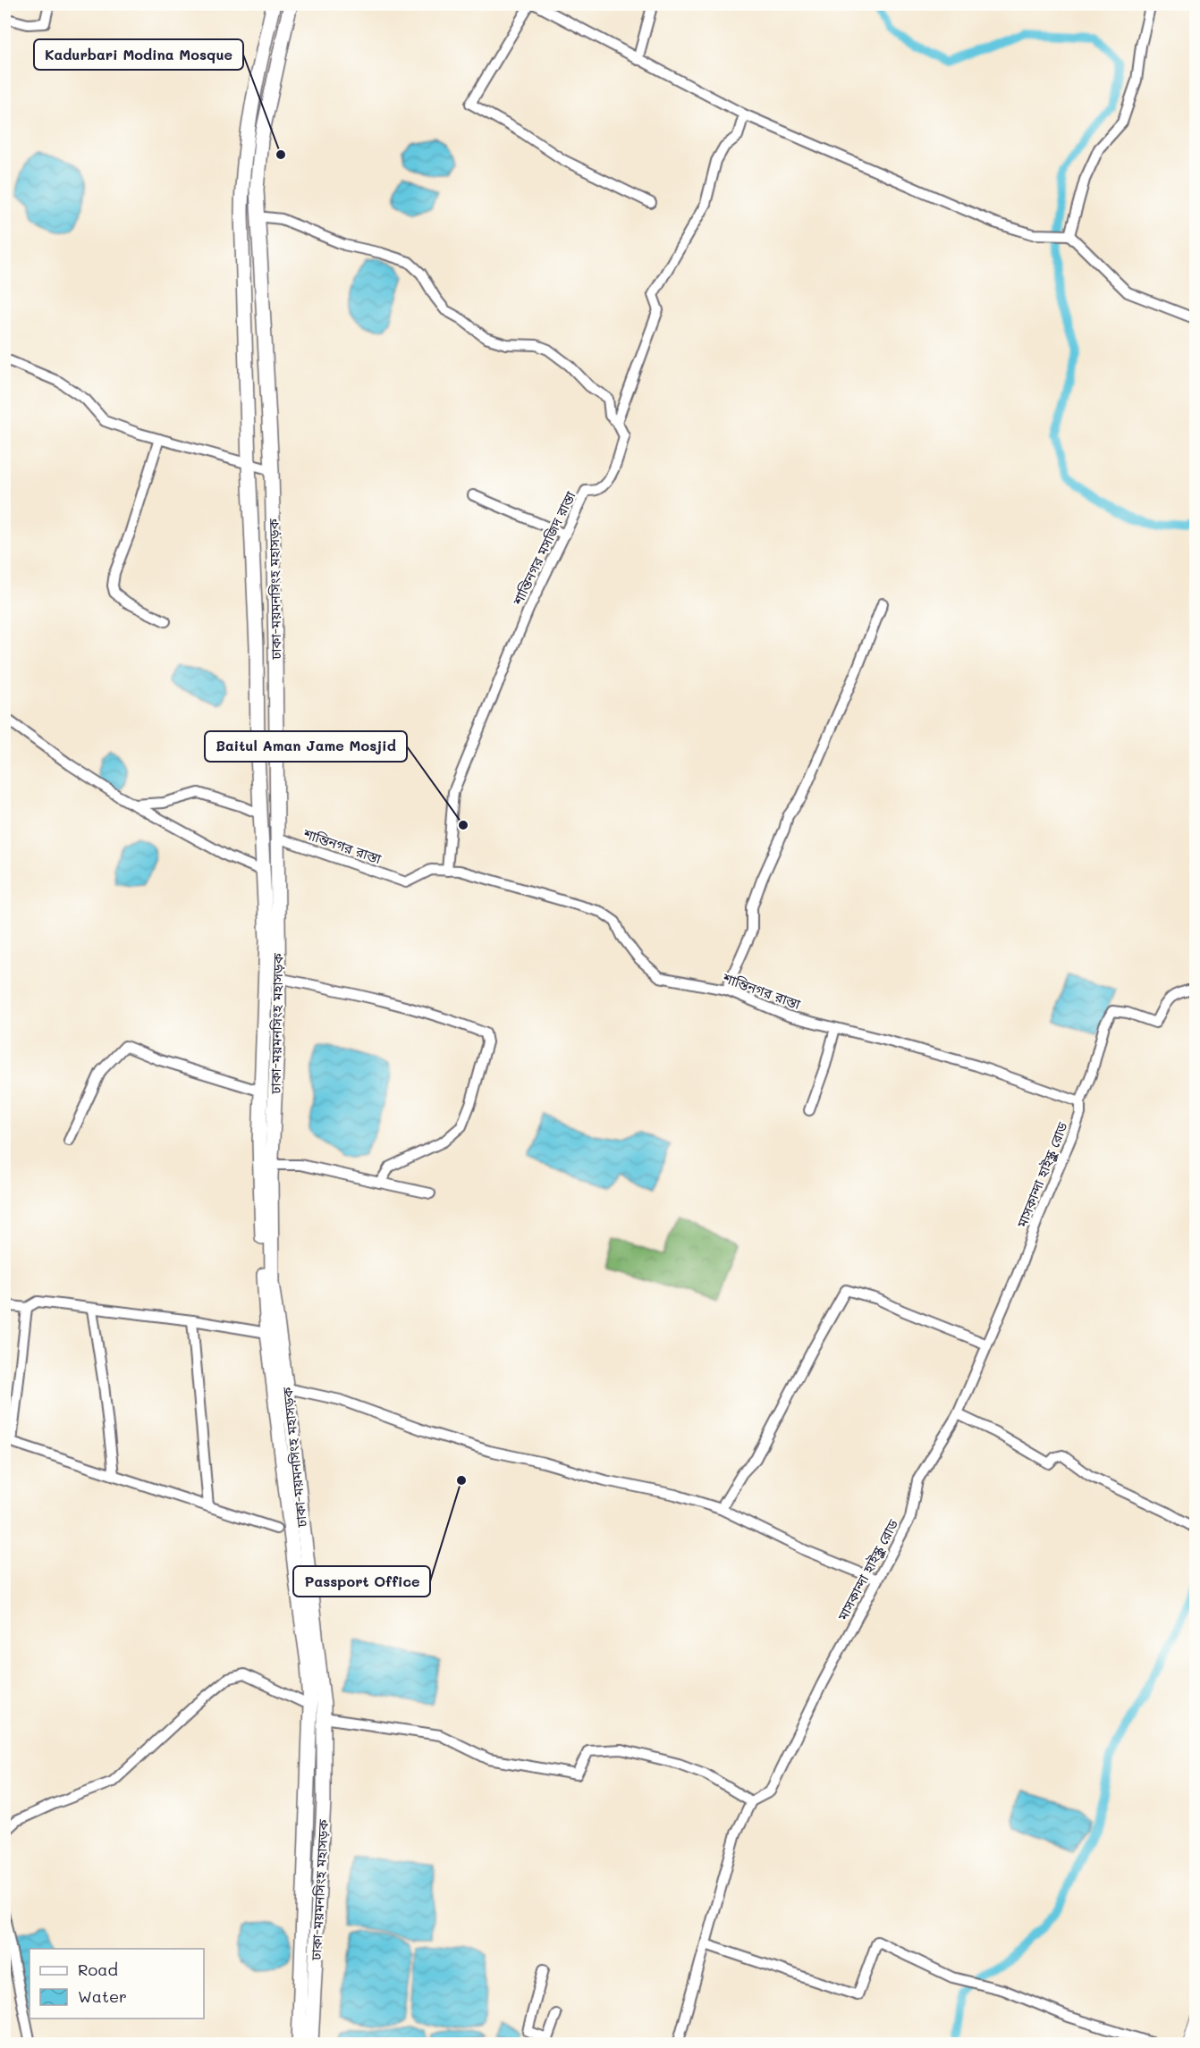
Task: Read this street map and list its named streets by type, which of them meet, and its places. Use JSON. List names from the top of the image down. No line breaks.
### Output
{"streets":{"main road":["ঢাকা-ময়মনসিংহ মহাসড়ক"],"street":["শান্তিনগর মসজিদ রাস্তা","শান্তিনগর রাস্তা","মাসকান্দা হাইস্কুল রোড"]},"crossings":[["শান্তিনগর মসজিদ রাস্তা","শান্তিনগর রাস্তা"],["ঢাকা-ময়মনসিংহ মহাসড়ক","শান্তিনগর রাস্তা"],["শান্তিনগর রাস্তা","মাসকান্দা হাইস্কুল রোড"]],"places":["Kadurbari Modina Mosque","Baitul Aman Jame Mosjid","Passport Office"],"legend":["Road","Water"]}
